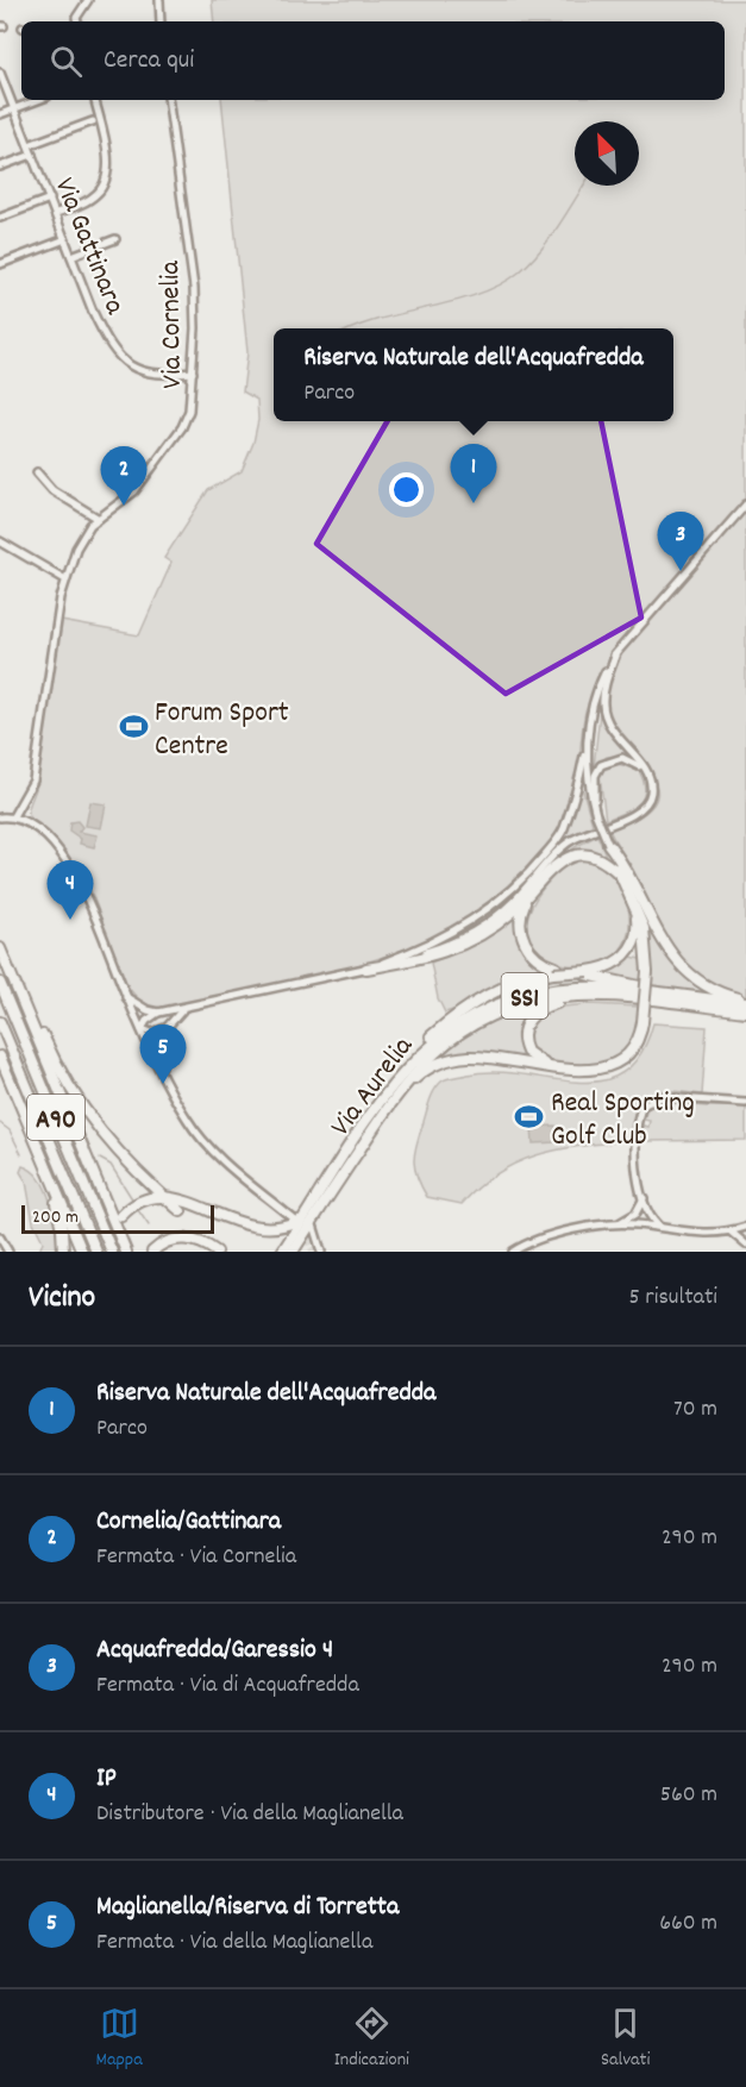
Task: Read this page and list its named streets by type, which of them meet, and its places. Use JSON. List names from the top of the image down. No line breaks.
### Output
{"streets":{"highway":["SS1","Via Aurelia","A90"],"street":["Via Gattinara","Via Cornelia"]},"crossings":[["Via Gattinara","Via Cornelia"]],"places":{"sports":["Forum Sport Centre","Real Sporting Golf Club"]},"scale_bar":"200 m","north":"top left","page":{"search":"Cerca qui","popup":["Riserva Naturale dell'Acquafredda","Parco"],"pins":["1","2","3","4","5"],"scale":"200 m","heading":["Vicino","5 risultati"],"list":[{"mark":"1","name":"Riserva Naturale dell'Acquafredda","note":"Parco","value":"70 m"},{"mark":"2","name":"Cornelia/Gattinara","note":"Fermata · Via Cornelia","value":"290 m"},{"mark":"3","name":"Acquafredda/Garessio 4","note":"Fermata · Via di Acquafredda","value":"290 m"},{"mark":"4","name":"IP","note":"Distributore · Via della Maglianella","value":"560 m"},{"mark":"5","name":"Maglianella/Riserva di Torretta","note":"Fermata · Via della Maglianella","value":"660 m"}],"nav":["Mappa","Indicazioni","Salvati"]}}
